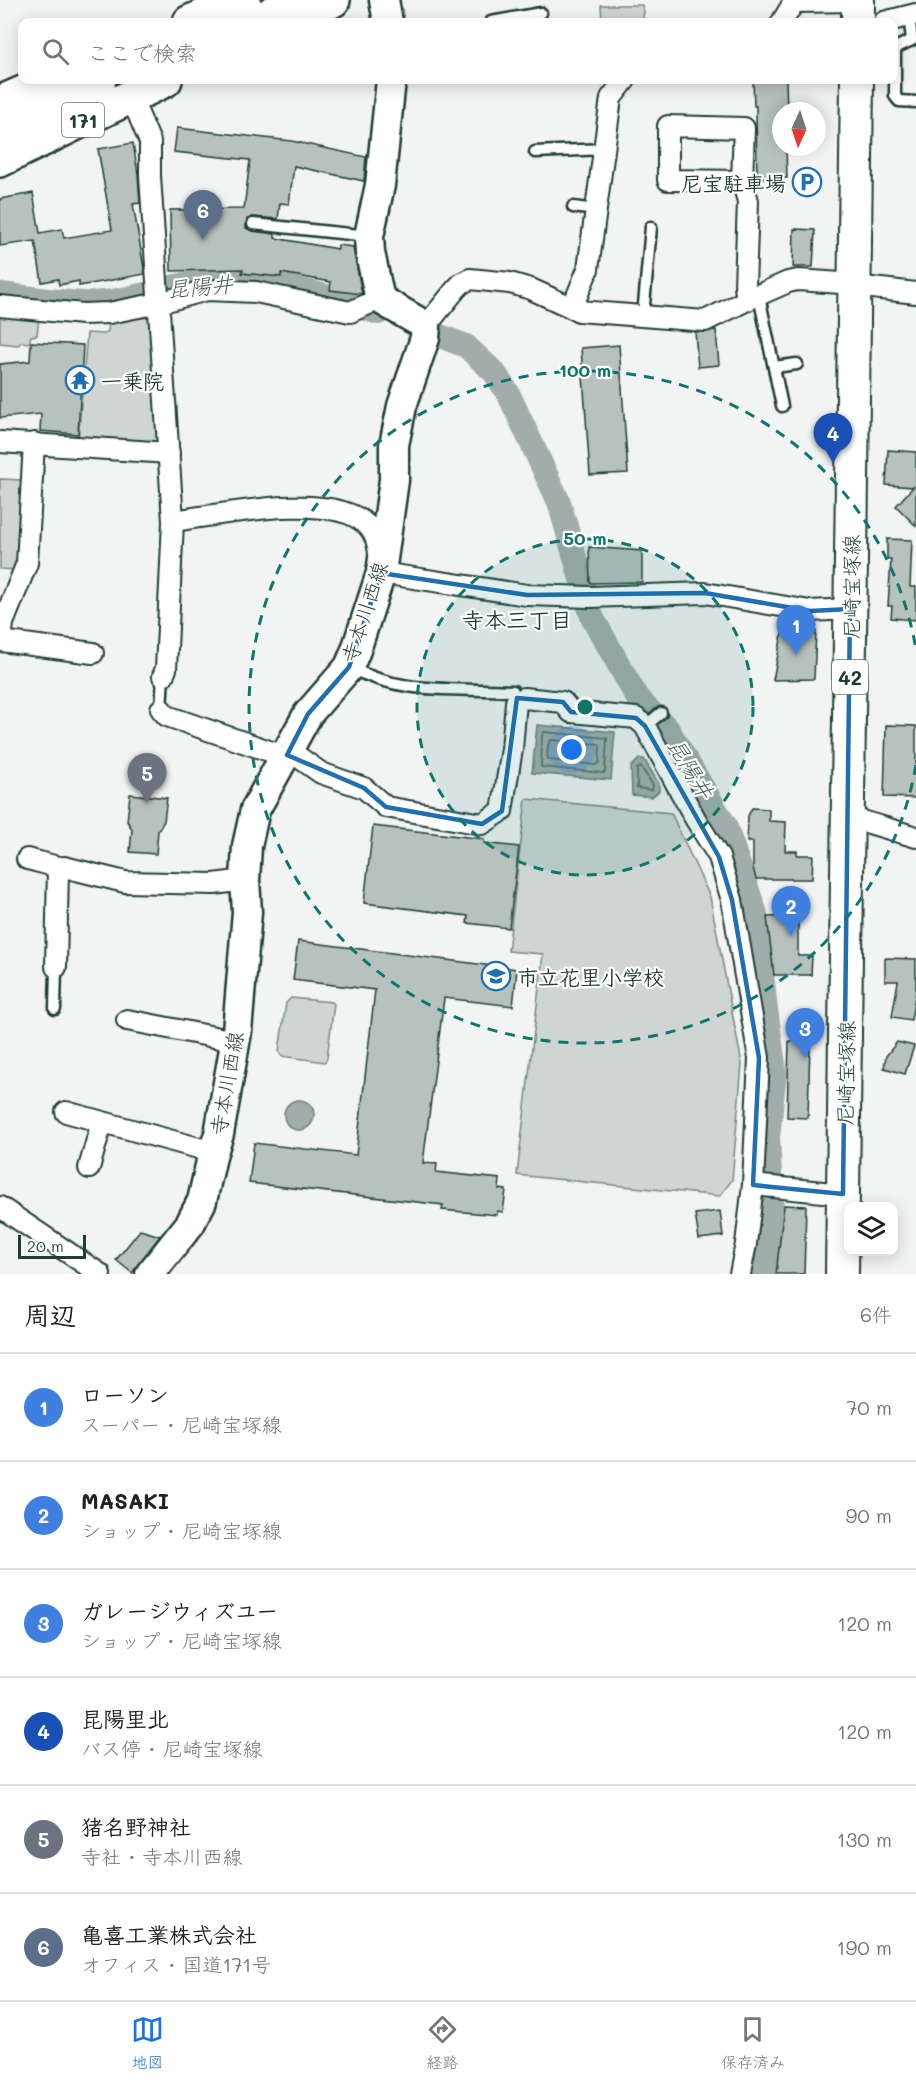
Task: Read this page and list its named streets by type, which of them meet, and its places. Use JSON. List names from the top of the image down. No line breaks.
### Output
{"streets":{"highway":["171"],"main road":["尼崎宝塚線","寺本川西線","42"]},"districts":["寺本三丁目"],"water":["昆陽井"],"places":{"parking":["尼宝駐車場"],"temple":["一乗院"],"school or university":["市立花里小学校"]},"scale_bar":"20 m","north":"bottom","page":{"search":"ここで検索","pins":["6","4","1","5","2","3"],"scale":"20 m","heading":["周辺","6件"],"list":[{"mark":"1","name":"ローソン","note":"スーパー · 尼崎宝塚線","value":"70 m"},{"mark":"2","name":"MASAKI","note":"ショップ · 尼崎宝塚線","value":"90 m"},{"mark":"3","name":"ガレージウィズユー","note":"ショップ · 尼崎宝塚線","value":"120 m"},{"mark":"4","name":"昆陽里北","note":"バス停 · 尼崎宝塚線","value":"120 m"},{"mark":"5","name":"猪名野神社","note":"寺社 · 寺本川西線","value":"130 m"},{"mark":"6","name":"亀喜工業株式会社","note":"オフィス · 国道171号","value":"190 m"}],"nav":["地図","経路","保存済み"]},"rings":["100 m","50 m"]}
